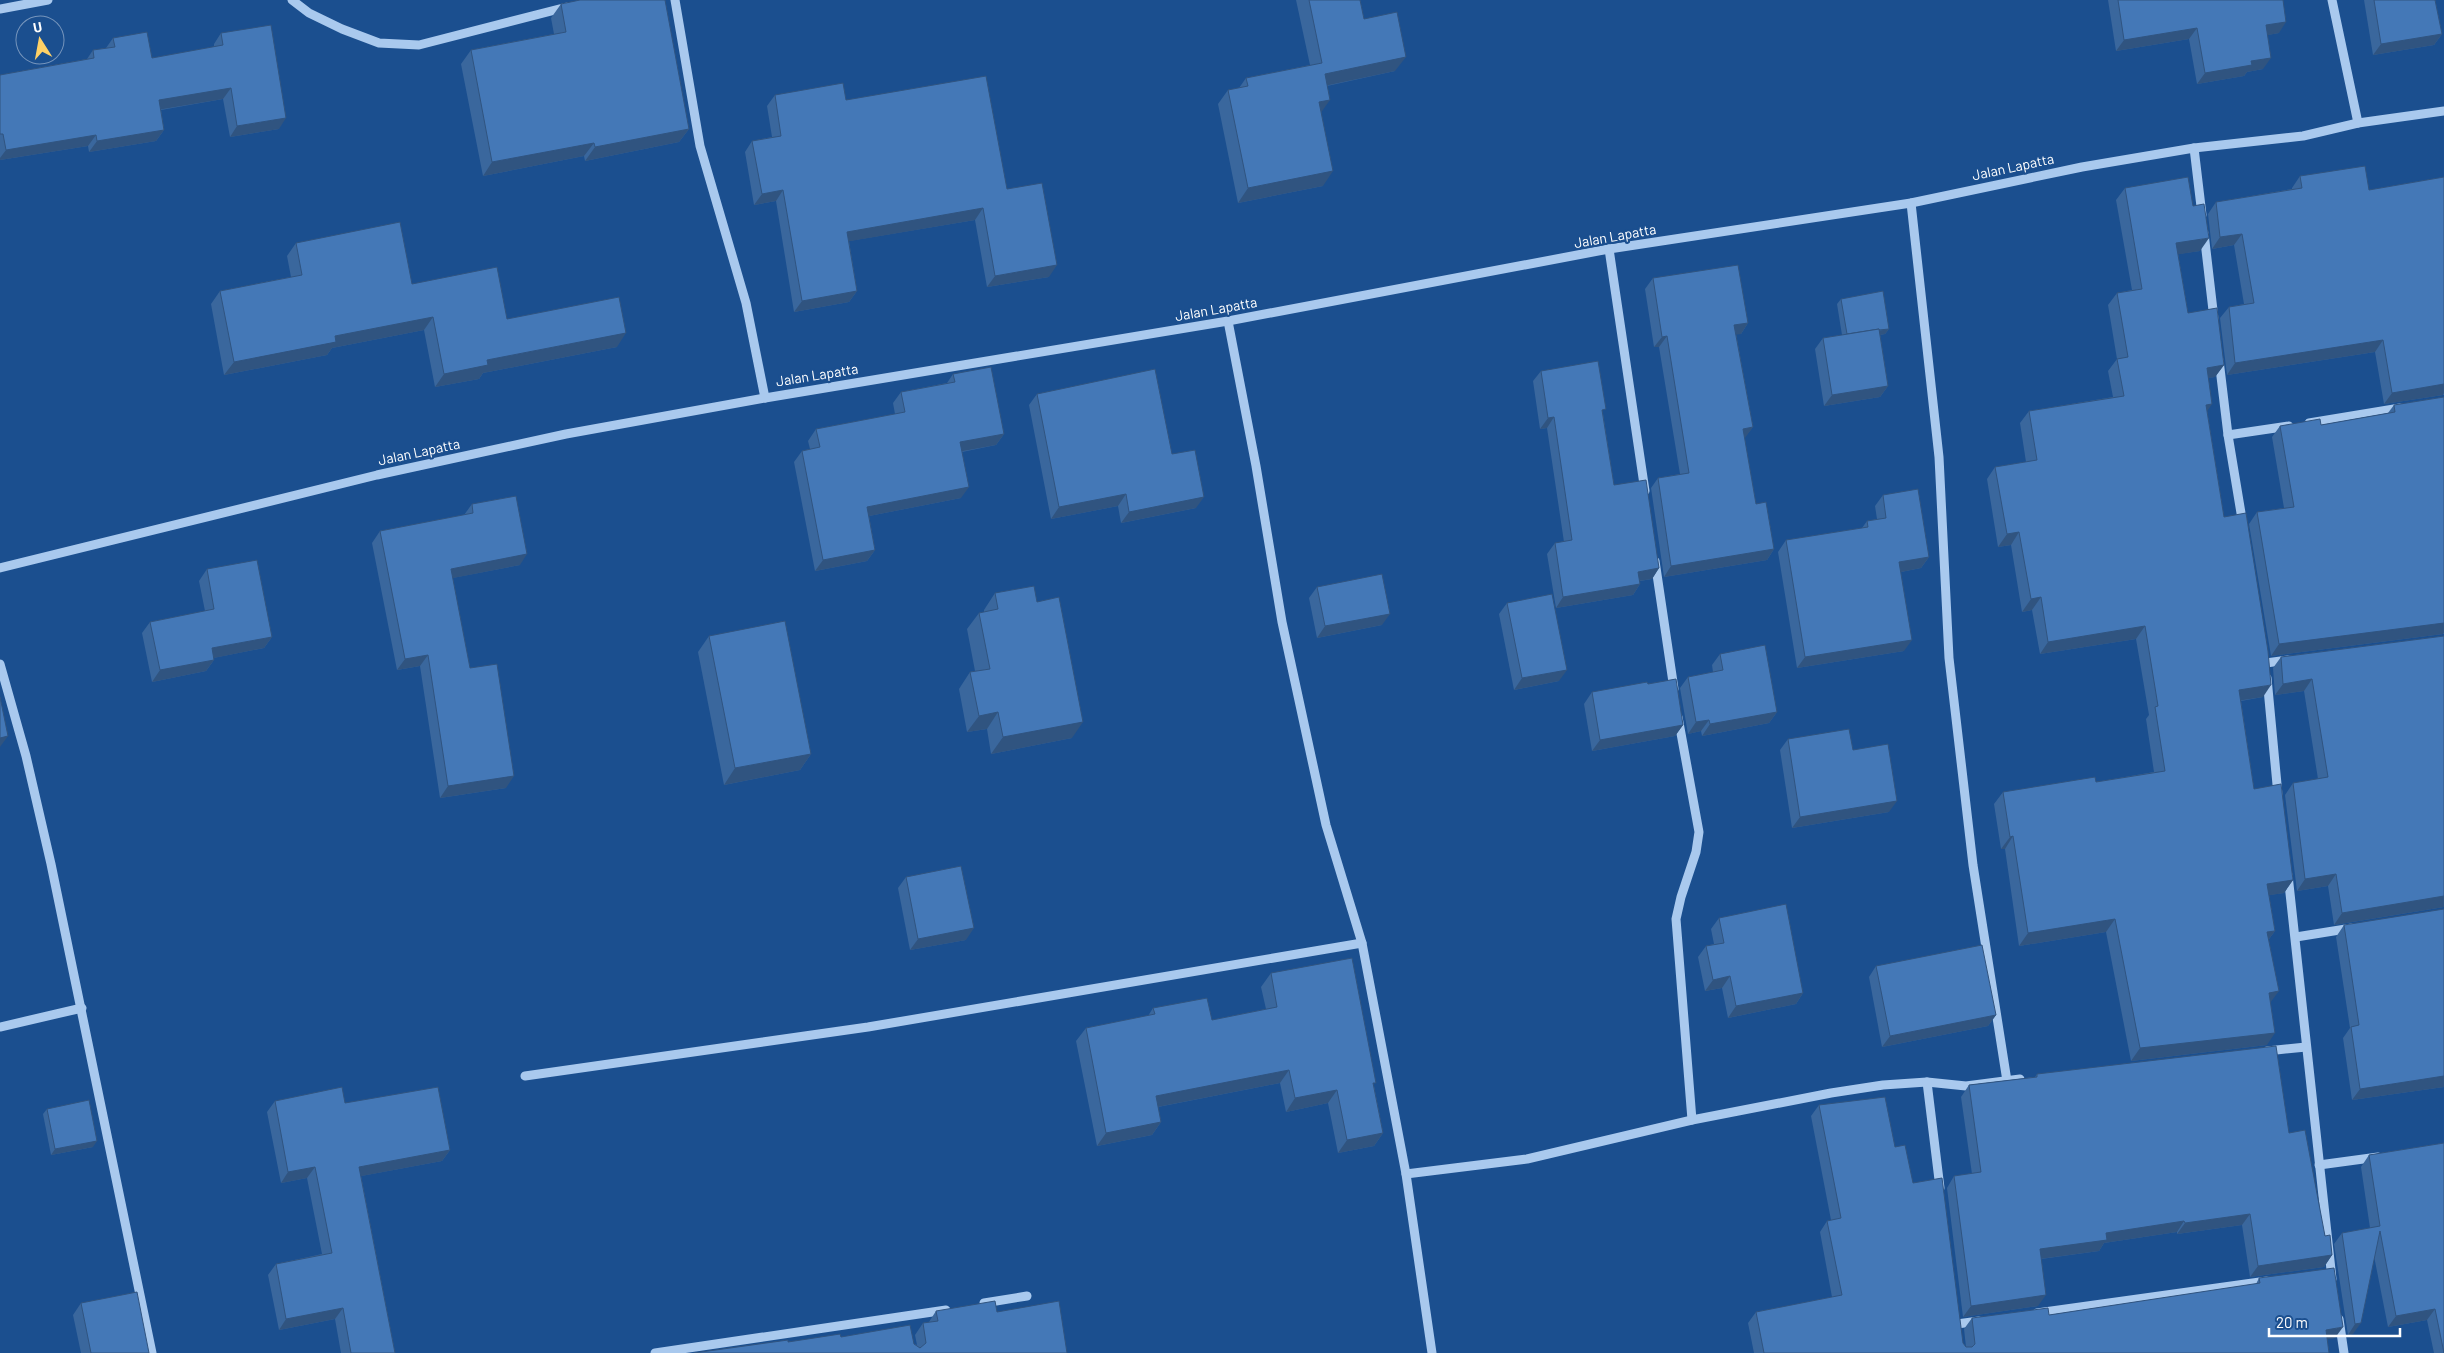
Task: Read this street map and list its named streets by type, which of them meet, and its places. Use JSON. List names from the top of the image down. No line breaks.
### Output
{"streets":{"street":["Jalan Lapatta"]},"scale_bar":"20 m","north":"top"}
